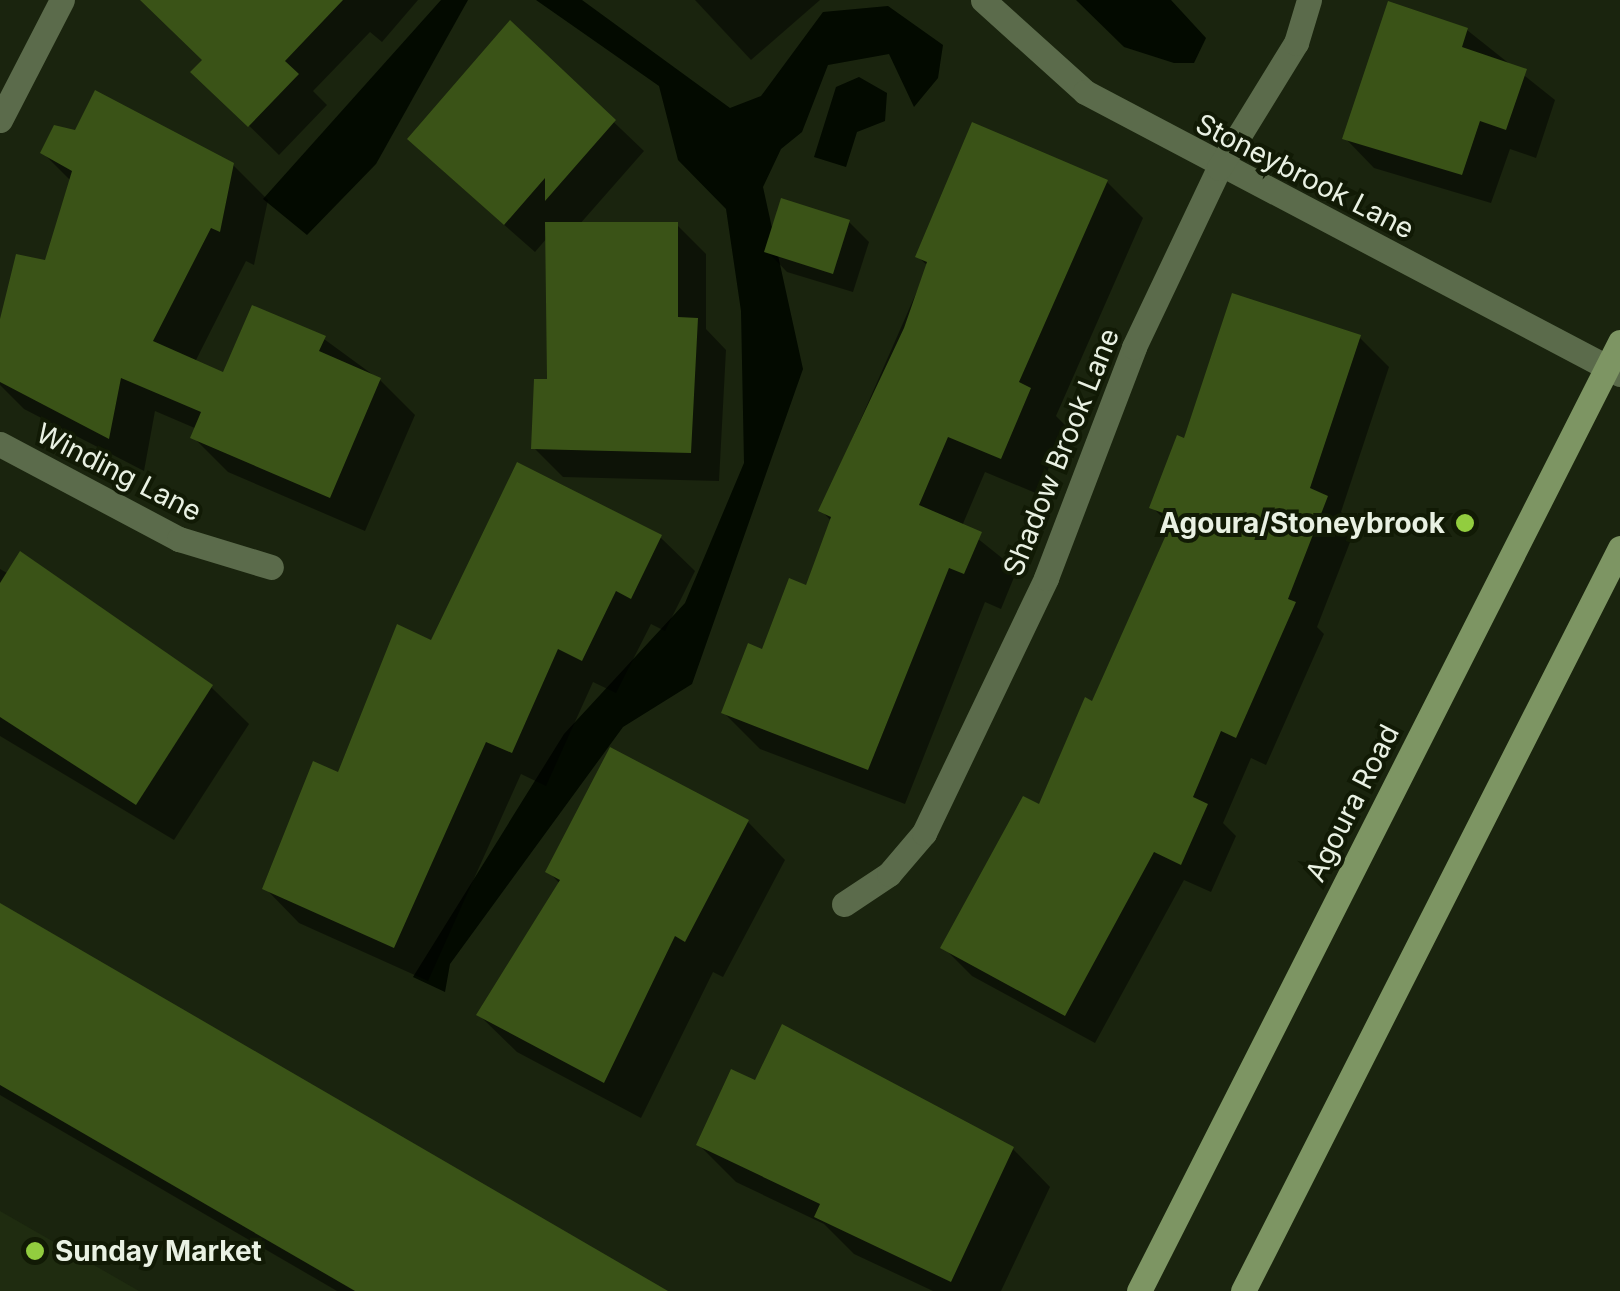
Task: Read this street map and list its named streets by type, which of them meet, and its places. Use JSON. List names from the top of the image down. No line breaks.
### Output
{"streets":{"main road":["Agoura Road"],"street":["Stoneybrook Lane","Shadow Brook Lane","Winding Lane"]},"crossings":[["Stoneybrook Lane","Shadow Brook Lane"],["Stoneybrook Lane","Agoura Road"]],"places":["Agoura/Stoneybrook","Sunday Market"]}
